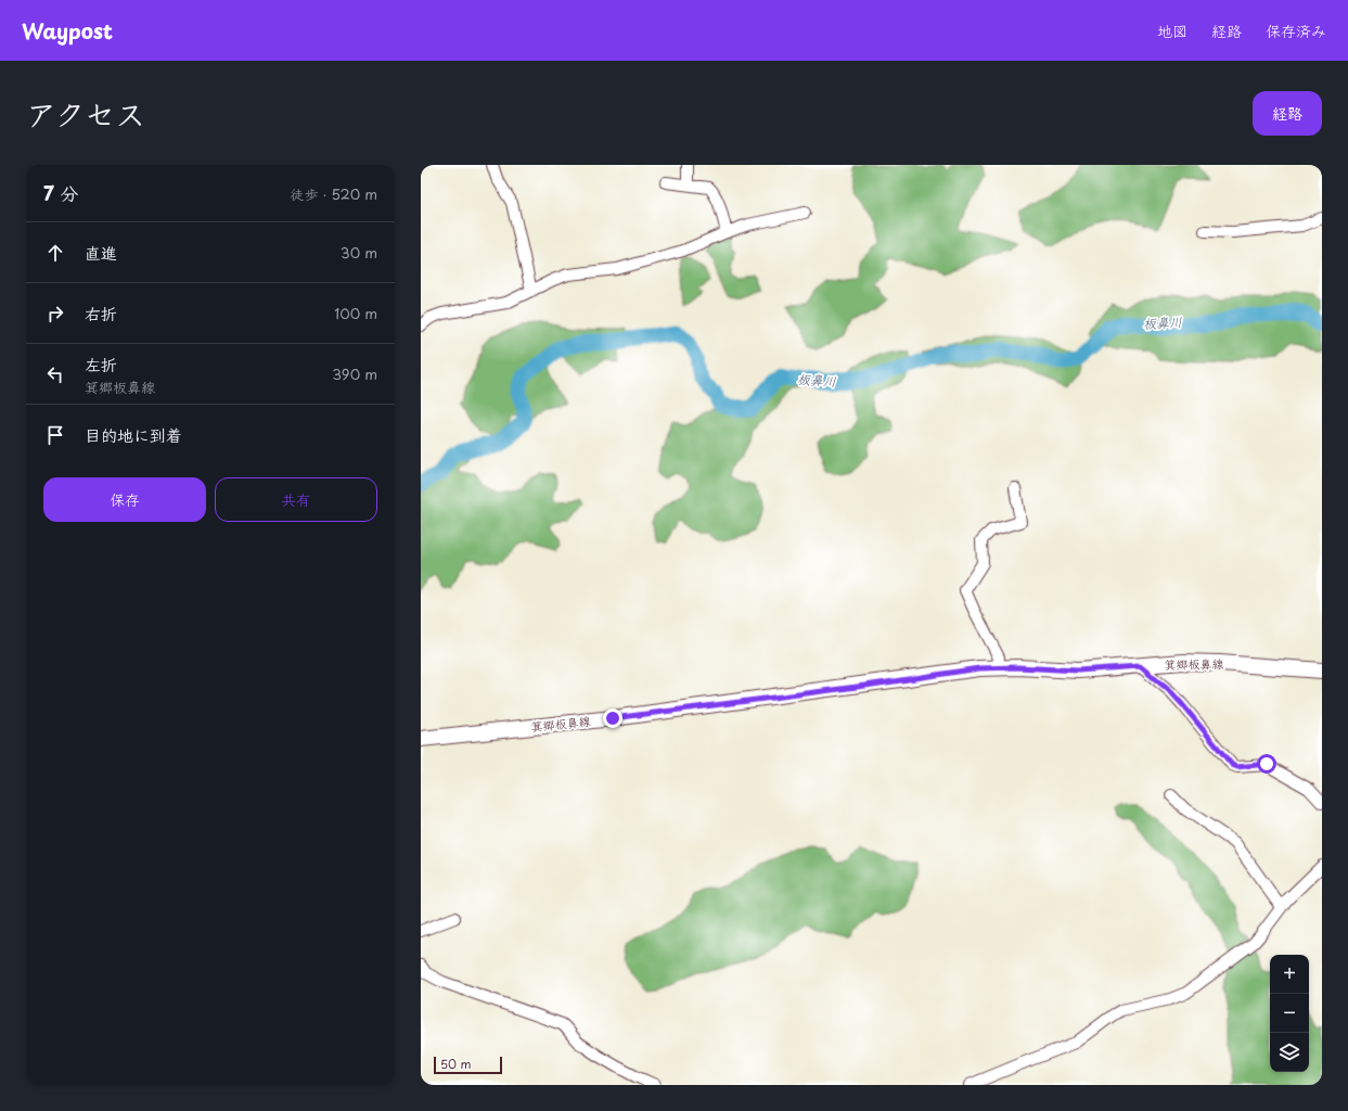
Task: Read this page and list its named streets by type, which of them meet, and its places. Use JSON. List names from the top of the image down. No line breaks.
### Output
{"streets":{"main road":["箕郷板鼻線"]},"water":["板鼻川"],"scale_bar":"50 m","page":{"header":"Waypost","nav":["地図","経路","保存済み"],"title":"アクセス","buttons":["経路",["保存","共有"]],"heading":["7 分","徒歩 · 520 m"],"list":[["直進","30 m"],["右折","100 m"],["左折","箕郷板鼻線","390 m"],"目的地に到着"],"map_buttons":["+","−"],"scale":"50 m"}}
